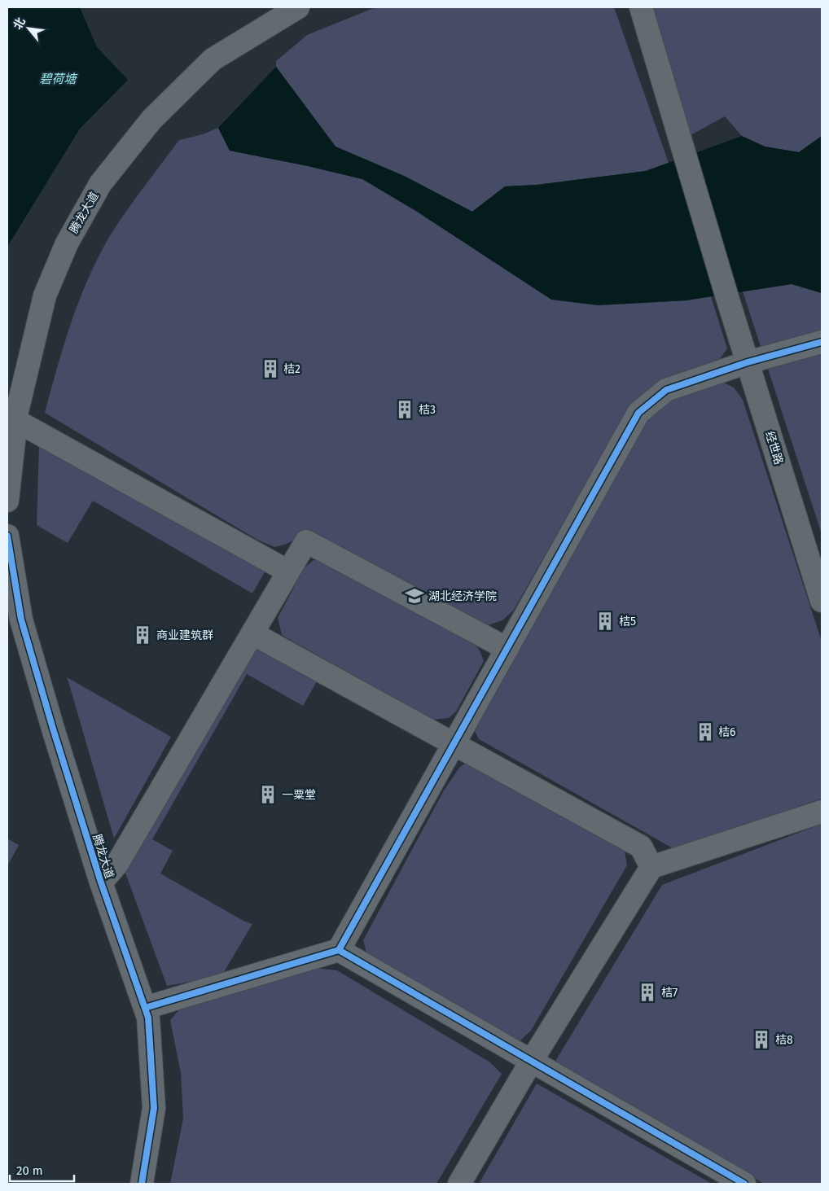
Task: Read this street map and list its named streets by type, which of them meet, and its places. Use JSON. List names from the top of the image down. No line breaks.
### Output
{"streets":{"street":["腾龙大道","经世路"]},"water":["碧荷塘"],"places":{"building":["桔2","桔3","桔5","商业建筑群","桔6","一粟堂","桔7","桔8"],"school or university":["湖北经济学院"]},"scale_bar":"20 m","north":"top left"}
